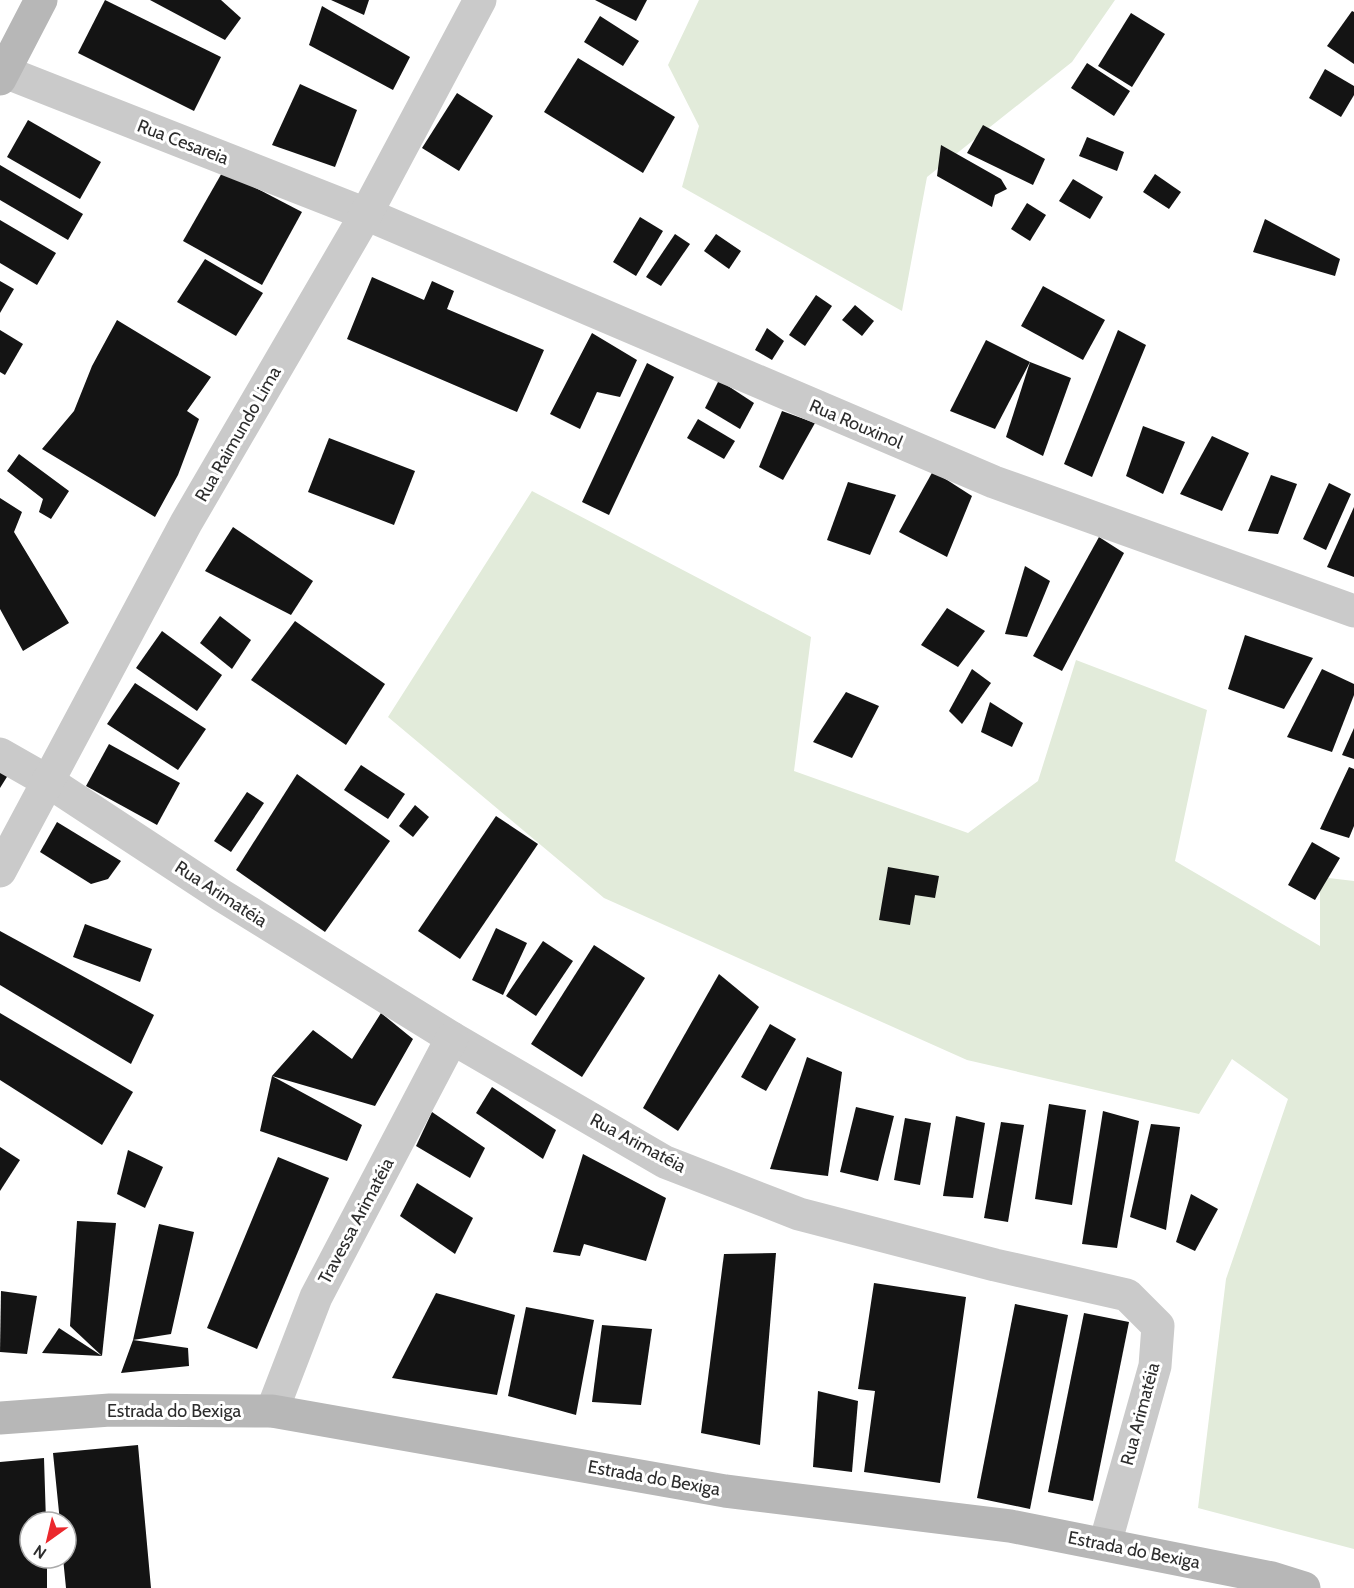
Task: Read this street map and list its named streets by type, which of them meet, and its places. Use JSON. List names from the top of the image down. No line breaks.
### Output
{"streets":{"street":["Rua Cesareia","Rua Rouxinol","Rua Raimundo Lima","Rua Arimatéia","Travessa Arimatéia","Estrada do Bexiga"]},"crossings":[["Rua Cesareia","Rua Rouxinol"],["Rua Cesareia","Rua Raimundo Lima"],["Rua Rouxinol","Rua Raimundo Lima"],["Rua Raimundo Lima","Rua Arimatéia"],["Rua Arimatéia","Travessa Arimatéia"],["Rua Arimatéia","Estrada do Bexiga"],["Travessa Arimatéia","Estrada do Bexiga"]],"north":"bottom left"}
